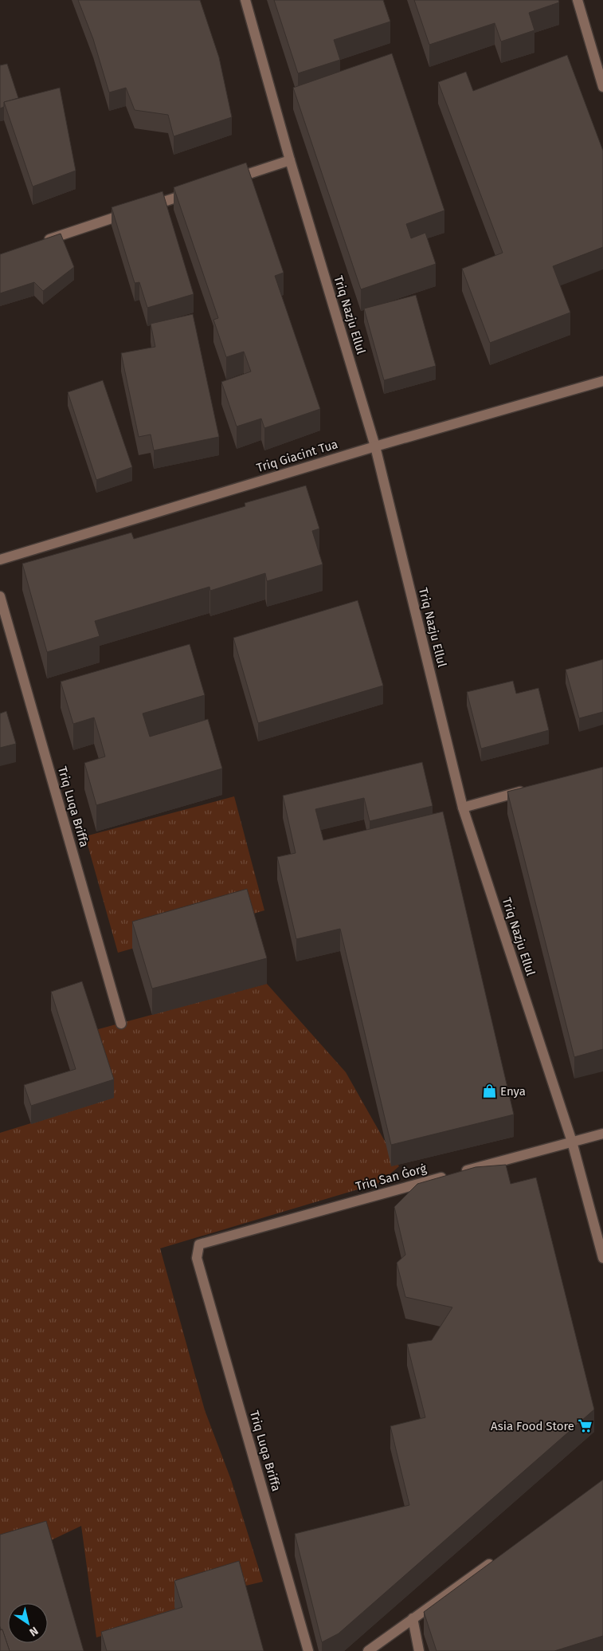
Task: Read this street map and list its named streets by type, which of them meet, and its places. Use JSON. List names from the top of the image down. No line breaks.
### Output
{"streets":{"street":["Triq Nazju Ellul","Triq Giacint Tua","Triq Luqa Briffa","Triq San Ġorġ"]},"crossings":[["Triq Nazju Ellul","Triq Giacint Tua"],["Triq Nazju Ellul","Triq San Ġorġ"],["Triq Luqa Briffa","Triq San Ġorġ"]],"places":{"shop":["Enya"],"supermarket":["Asia Food Store"]},"north":"bottom right"}
